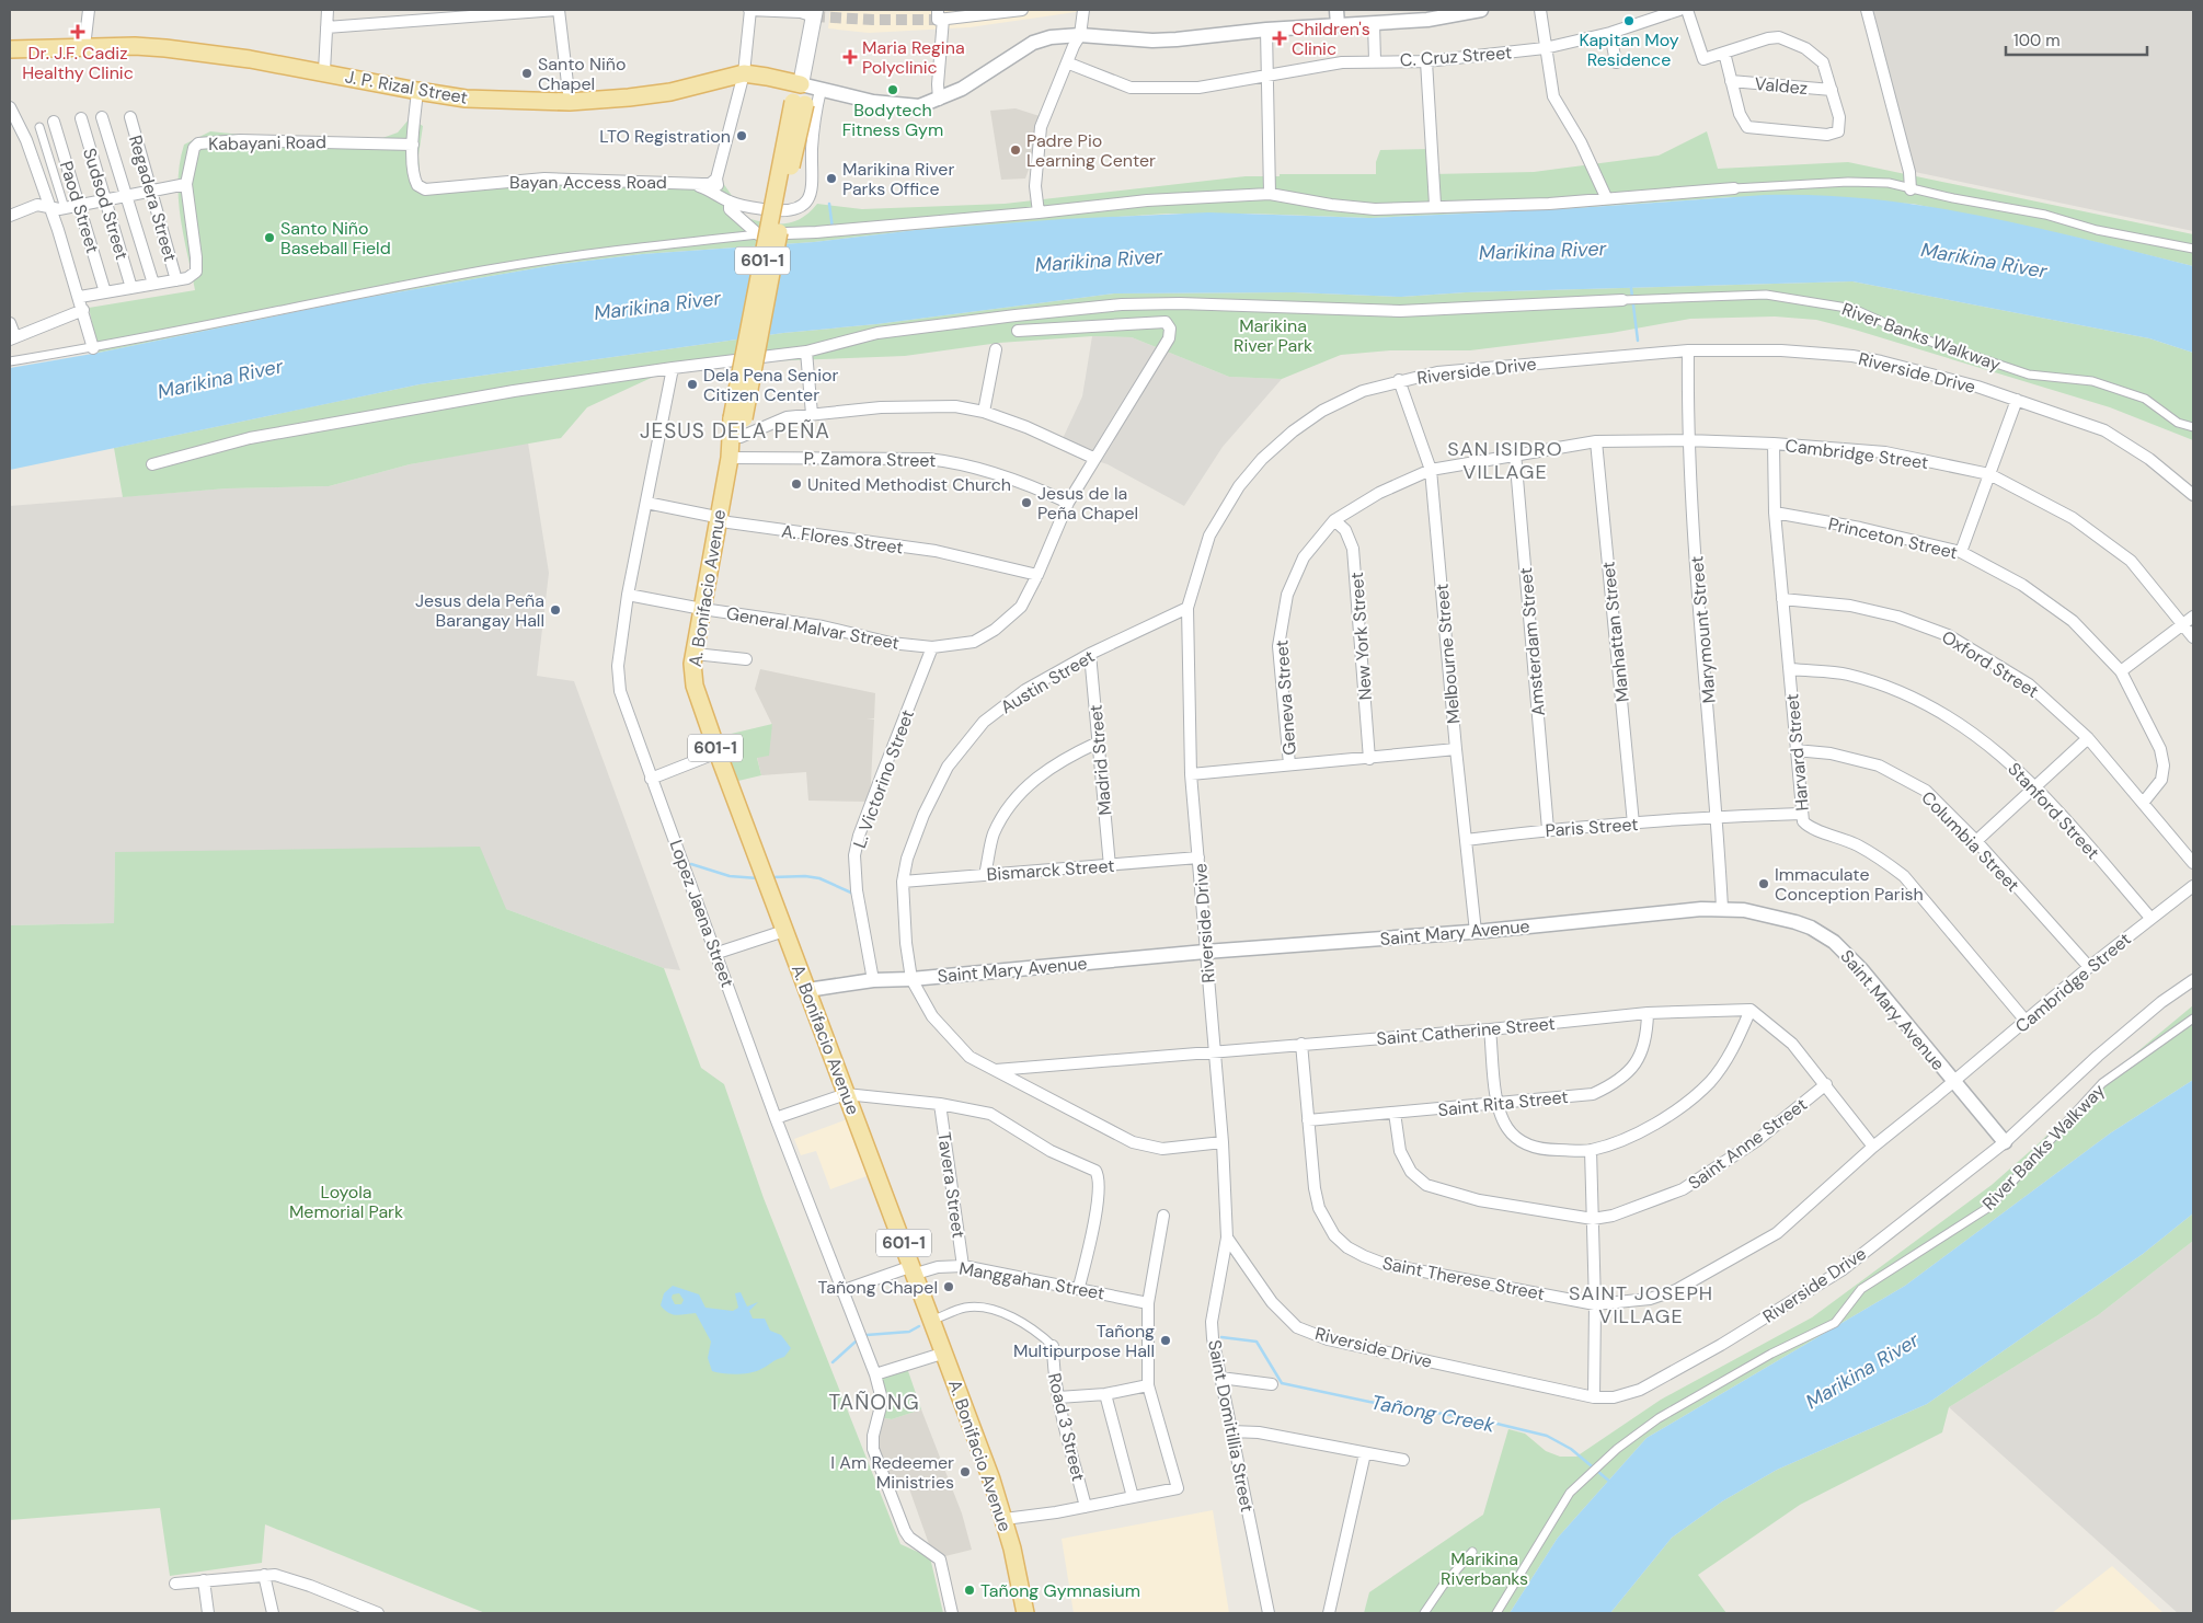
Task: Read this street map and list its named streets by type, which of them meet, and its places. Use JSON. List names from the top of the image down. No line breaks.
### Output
{"streets":{"main road":["J. P. Rizal Street","601-1","A. Bonifacio Avenue"],"street":["C. Cruz Street","Valdez","Kabayani Road","Bayan Access Road","Regadera Street","Sudsod Street","Paod Street","River Banks Walkway","Riverside Drive","Cambridge Street","P. Zamora Street","Princeton Street","A. Flores Street","General Malvar Street","Marymount Street","Manhattan Street","New York Street","Amsterdam Street","Melbourne Street","Oxford Street","Austin Street","Geneva Street","Harvard Street","Madrid Street","L. Victorino Street","Stanford Street","Paris Street","Columbia Street","Bismarck Street","Lopez Jaena Street","Saint Mary Avenue","Saint Catherine Street","Saint Rita Street","Saint Anne Street","Tavera Street","Saint Therese Street","Manggahan Street","Saint Domitillia Street","Road 3 Street"]},"crossings":[["J. P. Rizal Street","Bayan Access Road"],["J. P. Rizal Street","601-1"],["J. P. Rizal Street","A. Bonifacio Avenue"],["Kabayani Road","Bayan Access Road"],["Kabayani Road","Regadera Street"],["601-1","A. Bonifacio Avenue"],["Riverside Drive","Marymount Street"],["Riverside Drive","Melbourne Street"],["Riverside Drive","Austin Street"],["Riverside Drive","Bismarck Street"],["Riverside Drive","Saint Mary Avenue"],["Riverside Drive","Saint Catherine Street"],["Riverside Drive","Saint Domitillia Street"],["Cambridge Street","Marymount Street"],["Cambridge Street","Geneva Street"],["Cambridge Street","Harvard Street"],["Cambridge Street","Stanford Street"],["Cambridge Street","Columbia Street"],["Cambridge Street","Saint Mary Avenue"],["Cambridge Street","Saint Therese Street"],["P. Zamora Street","A. Bonifacio Avenue"],["P. Zamora Street","General Malvar Street"],["Princeton Street","Oxford Street"],["Princeton Street","Harvard Street"],["A. Flores Street","A. Bonifacio Avenue"],["A. Flores Street","General Malvar Street"],["A. Flores Street","Lopez Jaena Street"],["A. Bonifacio Avenue","General Malvar Street"],["A. Bonifacio Avenue","Saint Mary Avenue"],["A. Bonifacio Avenue","Manggahan Street"],["General Malvar Street","L. Victorino Street"],["General Malvar Street","Lopez Jaena Street"],["Marymount Street","Geneva Street"],["Marymount Street","Paris Street"],["Marymount Street","Saint Mary Avenue"],["Manhattan Street","Geneva Street"],["Manhattan Street","Paris Street"],["New York Street","Geneva Street"],["Amsterdam Street","Geneva Street"],["Amsterdam Street","Paris Street"],["Melbourne Street","Geneva Street"],["Melbourne Street","Paris Street"],["Melbourne Street","Saint Mary Avenue"],["Oxford Street","Harvard Street"],["Austin Street","Madrid Street"],["Austin Street","Bismarck Street"],["Austin Street","Saint Mary Avenue"],["Harvard Street","Stanford Street"],["Harvard Street","Paris Street"],["Harvard Street","Columbia Street"],["Madrid Street","Bismarck Street"],["L. Victorino Street","Saint Mary Avenue"],["Lopez Jaena Street","Manggahan Street"],["Saint Mary Avenue","Saint Therese Street"],["Saint Catherine Street","Saint Rita Street"],["Saint Catherine Street","Saint Therese Street"],["Saint Rita Street","Saint Anne Street"],["Saint Rita Street","Saint Therese Street"],["Tavera Street","Manggahan Street"]],"districts":["JESUS DELA PEÑA","SAN ISIDRO VILLAGE","SAINT JOSEPH VILLAGE","TAÑONG"],"water":["Marikina River","Tañong Creek"],"parks":["Marikina River Park","Loyola Memorial Park","Marikina Riverbanks"],"places":{"other":["Kapitan Moy Residence","Santo Niño Chapel","Bodytech Fitness Gym","LTO Registration","Padre Pio Learning Center","Marikina River Parks Office","Santo Niño Baseball Field","Dela Pena Senior Citizen Center","United Methodist Church","Jesus de la Peña Chapel","Jesus dela Peña Barangay Hall","Immaculate Conception Parish","Tañong Chapel","Tañong Multipurpose Hall","I Am Redeemer Ministries","Tañong Gymnasium"],"health":["Dr. J.F. Cadiz Healthy Clinic","Children's Clinic","Maria Regina Polyclinic"]},"scale_bar":"100 m"}
